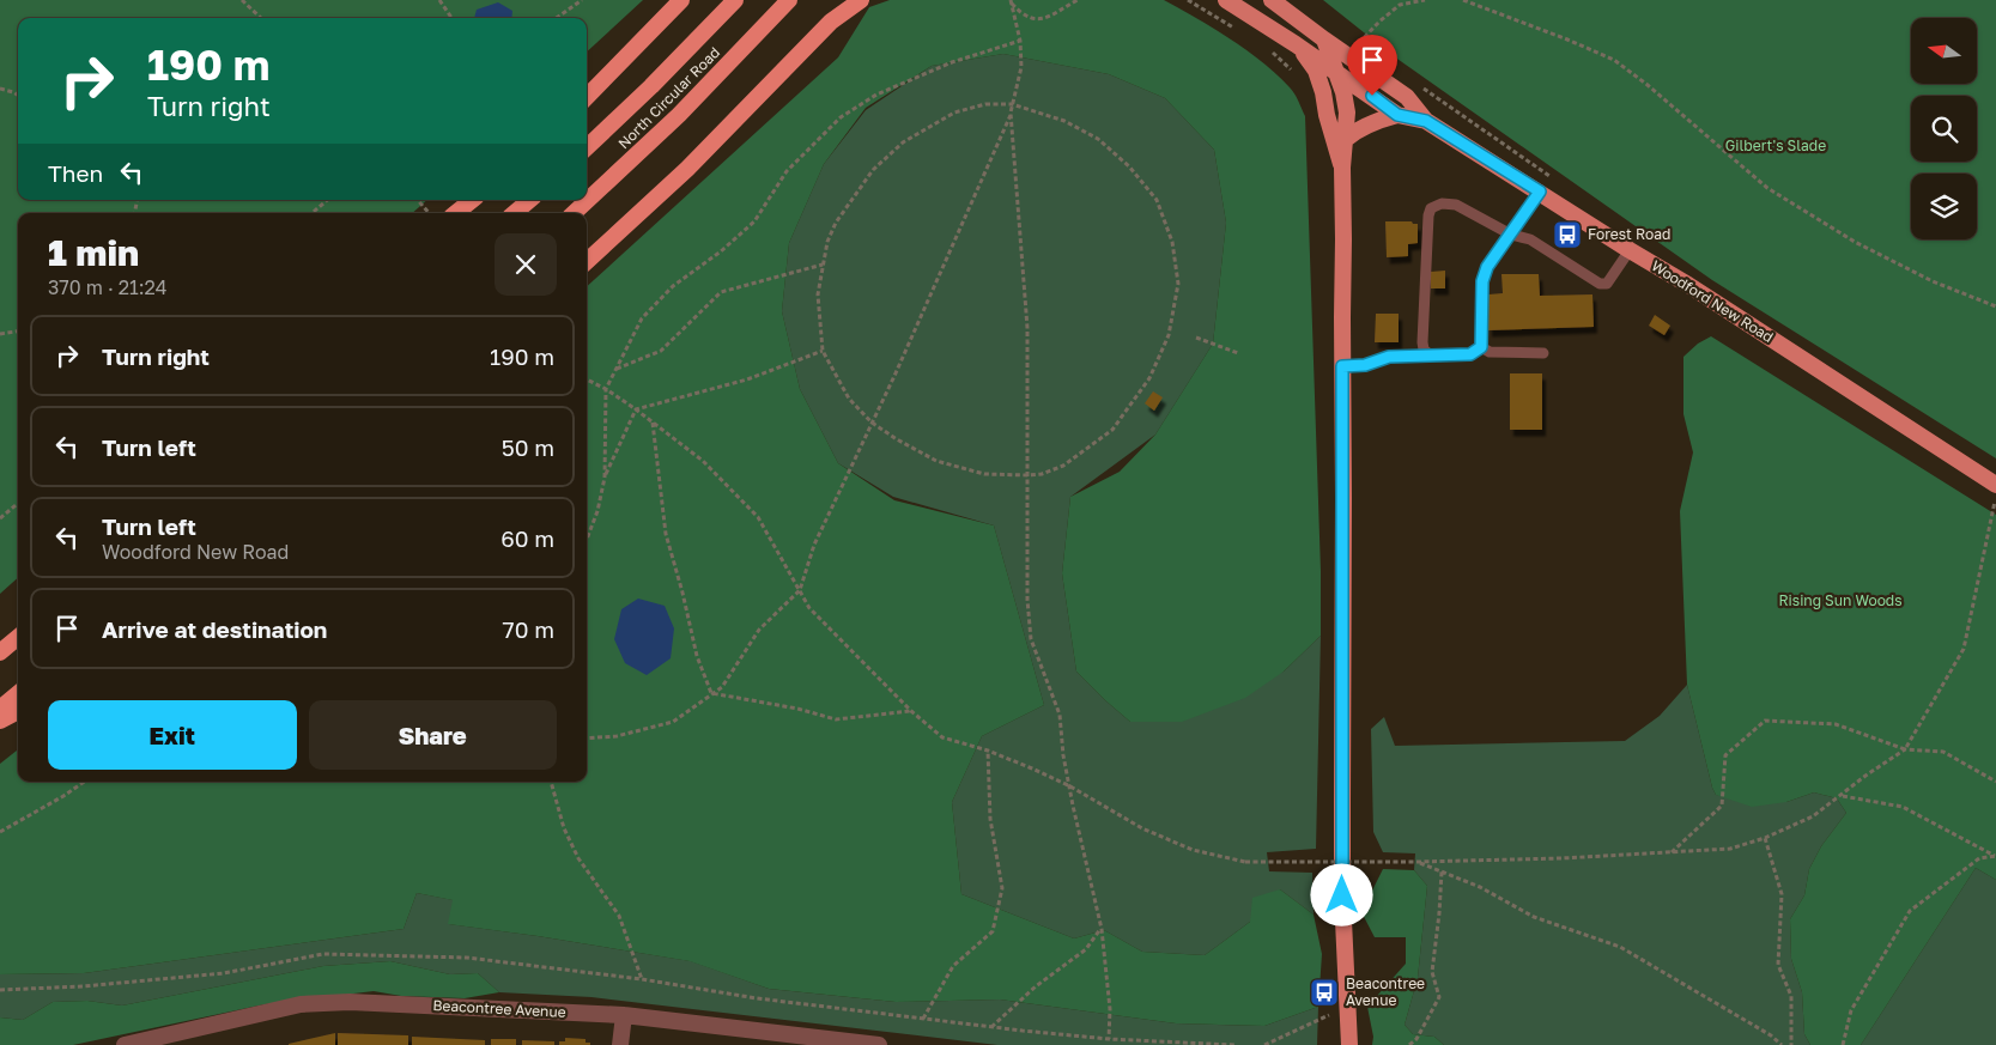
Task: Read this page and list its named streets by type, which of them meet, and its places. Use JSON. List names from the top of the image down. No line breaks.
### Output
{"streets":{"highway":["North Circular Road"],"main road":["Woodford New Road"],"street":["Beacontree Avenue"]},"parks":["Gilbert's Slade","Rising Sun Woods"],"places":{"bus stop":["Forest Road","Beacontree Avenue"]},"north":"left","page":{"turn":["190 m","Turn right"],"then":"Then","heading":["1 min","370 m · 21:24"],"list":[{"name":"Turn right","value":"190 m"},{"name":"Turn left","value":"50 m"},{"name":"Turn left","note":"Woodford New Road","value":"60 m"},{"name":"Arrive at destination","value":"70 m"}],"buttons":["Exit","Share"]}}
